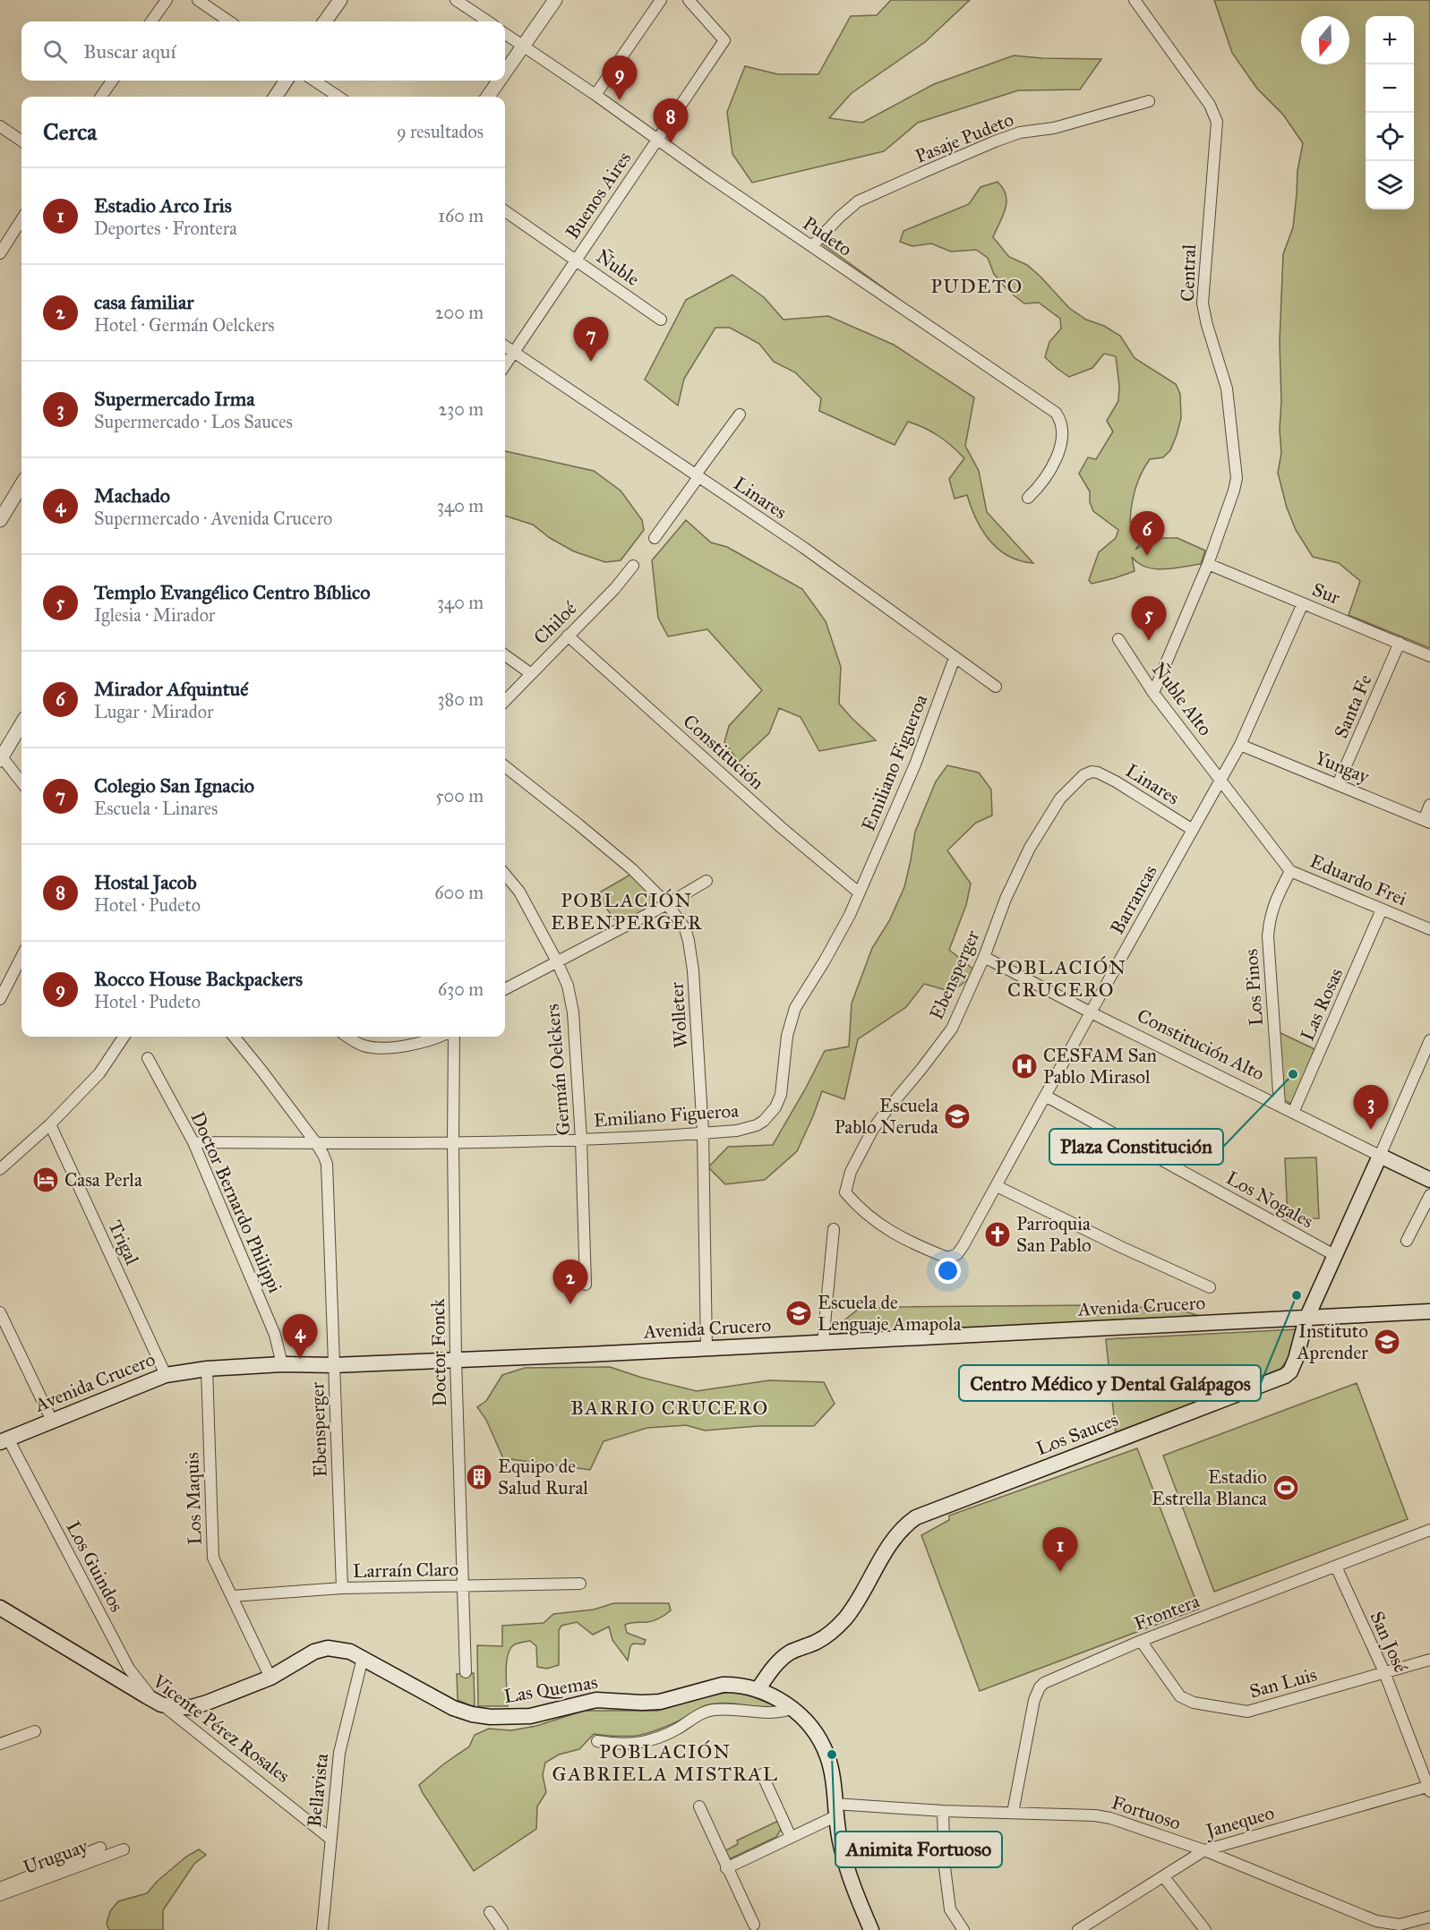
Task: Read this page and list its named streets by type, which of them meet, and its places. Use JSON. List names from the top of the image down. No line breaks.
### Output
{"streets":{"main road":["Constitución Alto","Avenida Crucero","Los Sauces","Las Quemas","Vicente Pérez Rosales"],"street":["Pasaje Pudeto","Buenos Aires","Pudeto","Ñuble","Central","Linares","Sur","Chiloé","Ñuble Alto","Santa Fe","Constitución","Emiliano Figueroa","Yungay","Eduardo Frei","Barrancas","Ebensperger","Los Pinos","Las Rosas","Wolleter","Germán Oelckers","Los Nogales","Doctor Bernardo Philippi","Trigal","Doctor Fonck","Los Maquis","Los Guindos","Larraín Claro","Frontera","San José","San Luis","Bellavista","Fortuoso","Janequeo","Uruguay"]},"crossings":[["Pasaje Pudeto","Pudeto"],["Buenos Aires","Pudeto"],["Buenos Aires","Ñuble"],["Buenos Aires","Linares"],["Central","Sur"],["Central","Ñuble Alto"],["Linares","Emiliano Figueroa"],["Linares","Barrancas"],["Linares","Ebensperger"],["Sur","Santa Fe"],["Sur","Barrancas"],["Chiloé","Constitución"],["Ñuble Alto","Eduardo Frei"],["Ñuble Alto","Barrancas"],["Santa Fe","Yungay"],["Constitución","Emiliano Figueroa"],["Emiliano Figueroa","Ebensperger"],["Emiliano Figueroa","Wolleter"],["Emiliano Figueroa","Germán Oelckers"],["Emiliano Figueroa","Doctor Bernardo Philippi"],["Emiliano Figueroa","Doctor Fonck"],["Yungay","Barrancas"],["Eduardo Frei","Barrancas"],["Eduardo Frei","Los Pinos"],["Eduardo Frei","Las Rosas"],["Barrancas","Ebensperger"],["Barrancas","Constitución Alto"],["Barrancas","Los Nogales"],["Ebensperger","Constitución Alto"],["Ebensperger","Avenida Crucero"],["Ebensperger","Larraín Claro"],["Los Pinos","Constitución Alto"],["Las Rosas","Constitución Alto"],["Wolleter","Avenida Crucero"],["Constitución Alto","Los Sauces"],["Los Nogales","Los Sauces"],["Doctor Bernardo Philippi","Avenida Crucero"],["Trigal","Avenida Crucero"],["Avenida Crucero","Doctor Fonck"],["Avenida Crucero","Los Sauces"],["Avenida Crucero","Los Maquis"],["Avenida Crucero","Los Guindos"],["Doctor Fonck","Larraín Claro"],["Los Sauces","Las Quemas"],["Los Maquis","Larraín Claro"],["Los Maquis","Las Quemas"],["Los Guindos","Las Quemas"],["Los Guindos","Vicente Pérez Rosales"],["Frontera","San José"],["Frontera","San Luis"],["Frontera","Fortuoso"],["San José","San Luis"],["San José","Janequeo"],["Las Quemas","Vicente Pérez Rosales"],["Las Quemas","Bellavista"],["Las Quemas","Fortuoso"],["Vicente Pérez Rosales","Bellavista"],["Fortuoso","Janequeo"]],"districts":["PUDETO","POBLACIÓN EBENPERGER","POBLACIÓN CRUCERO","BARRIO CRUCERO","POBLACIÓN GABRIELA MISTRAL"],"places":{"hospital":["CESFAM San Pablo Mirasol"],"other":["Plaza Constitución","Centro Médico y Dental Galápagos","Animita Fortuoso"],"school or university":["Escuela Pablo Neruda","Escuela de Lenguaje Amapola","Instituto Aprender"],"hotel":["Casa Perla"],"church":["Parroquia San Pablo"],"building":["Equipo de Salud Rural"],"sports":["Estadio Estrella Blanca"]},"north":"bottom","page":{"map_buttons":["+","−"],"search":"Buscar aquí","pins":["9","8","7","6","5","3","2","4","1"],"heading":["Cerca","9 resultados"],"list":[{"mark":"1","name":"Estadio Arco Iris","note":"Deportes · Frontera","value":"160 m"},{"mark":"2","name":"casa familiar","note":"Hotel · Germán Oelckers","value":"200 m"},{"mark":"3","name":"Supermercado Irma","note":"Supermercado · Los Sauces","value":"230 m"},{"mark":"4","name":"Machado","note":"Supermercado · Avenida Crucero","value":"340 m"},{"mark":"5","name":"Templo Evangélico Centro Bíblico","note":"Iglesia · Mirador","value":"340 m"},{"mark":"6","name":"Mirador Afquintué","note":"Lugar · Mirador","value":"380 m"},{"mark":"7","name":"Colegio San Ignacio","note":"Escuela · Linares","value":"500 m"},{"mark":"8","name":"Hostal Jacob","note":"Hotel · Pudeto","value":"600 m"},{"mark":"9","name":"Rocco House Backpackers","note":"Hotel · Pudeto","value":"630 m"}]}}
